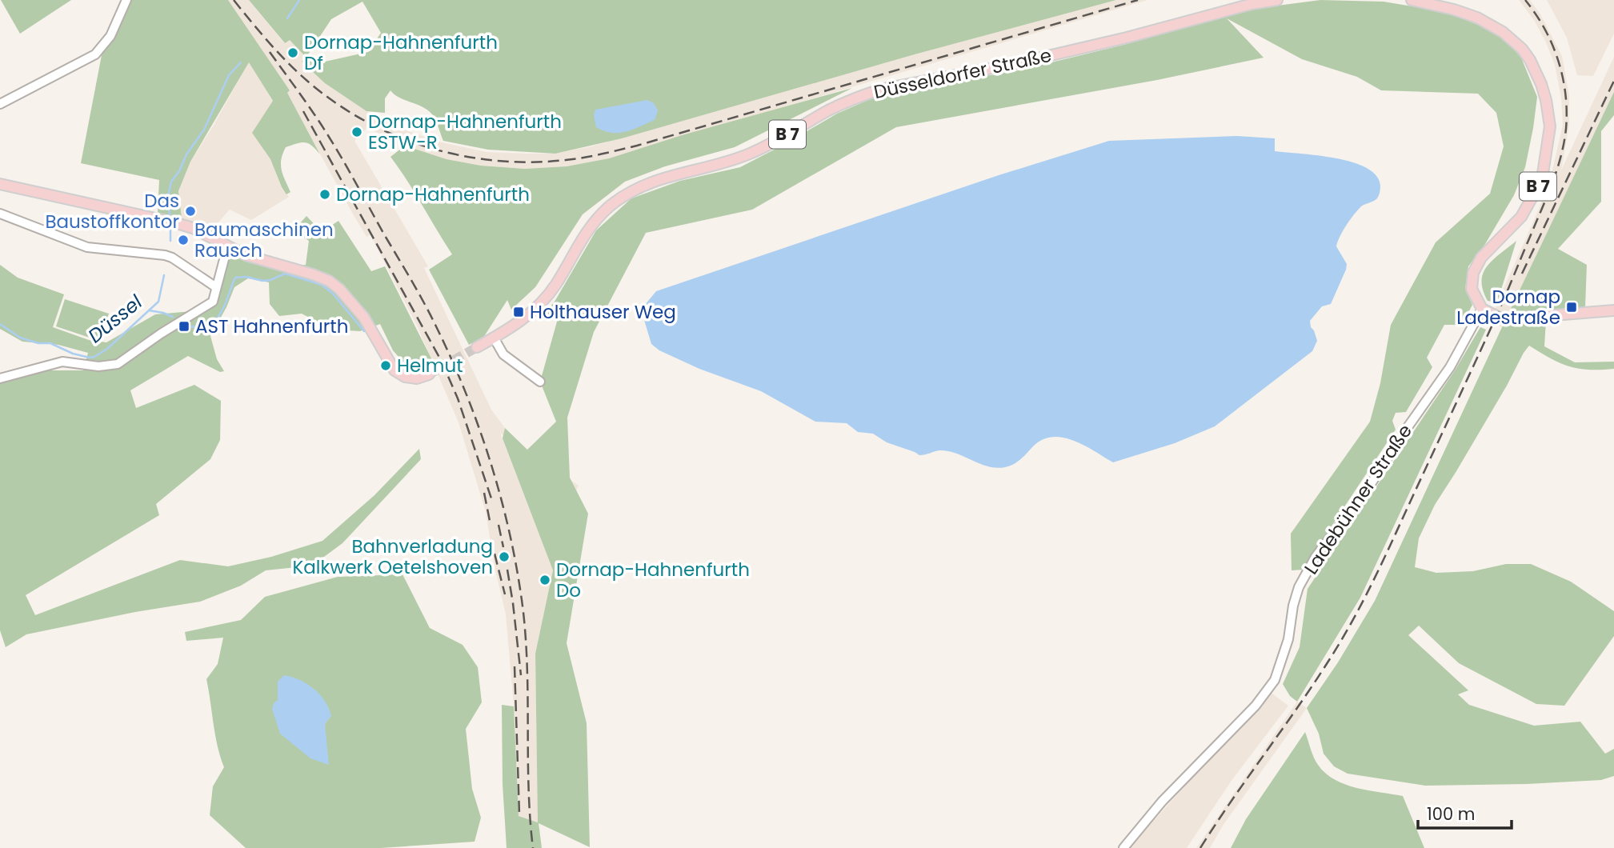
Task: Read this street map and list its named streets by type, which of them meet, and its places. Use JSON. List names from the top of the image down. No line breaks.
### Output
{"streets":{"main road":["Düsseldorfer Straße","B 7"],"street":["Ladebühner Straße"]},"crossings":[["B 7","Ladebühner Straße"]],"water":["Düssel"],"places":{"other":["Dornap-Hahnenfurth Df","Dornap-Hahnenfurth ESTW-R","Dornap-Hahnenfurth","Das Baustoffkontor","Baumaschinen Rausch","Helmut","Bahnverladung Kalkwerk Oetelshoven","Dornap-Hahnenfurth Do"],"transit":["Dornap Ladestraße","Holthauser Weg","AST Hahnenfurth"]},"scale_bar":"100 m"}
